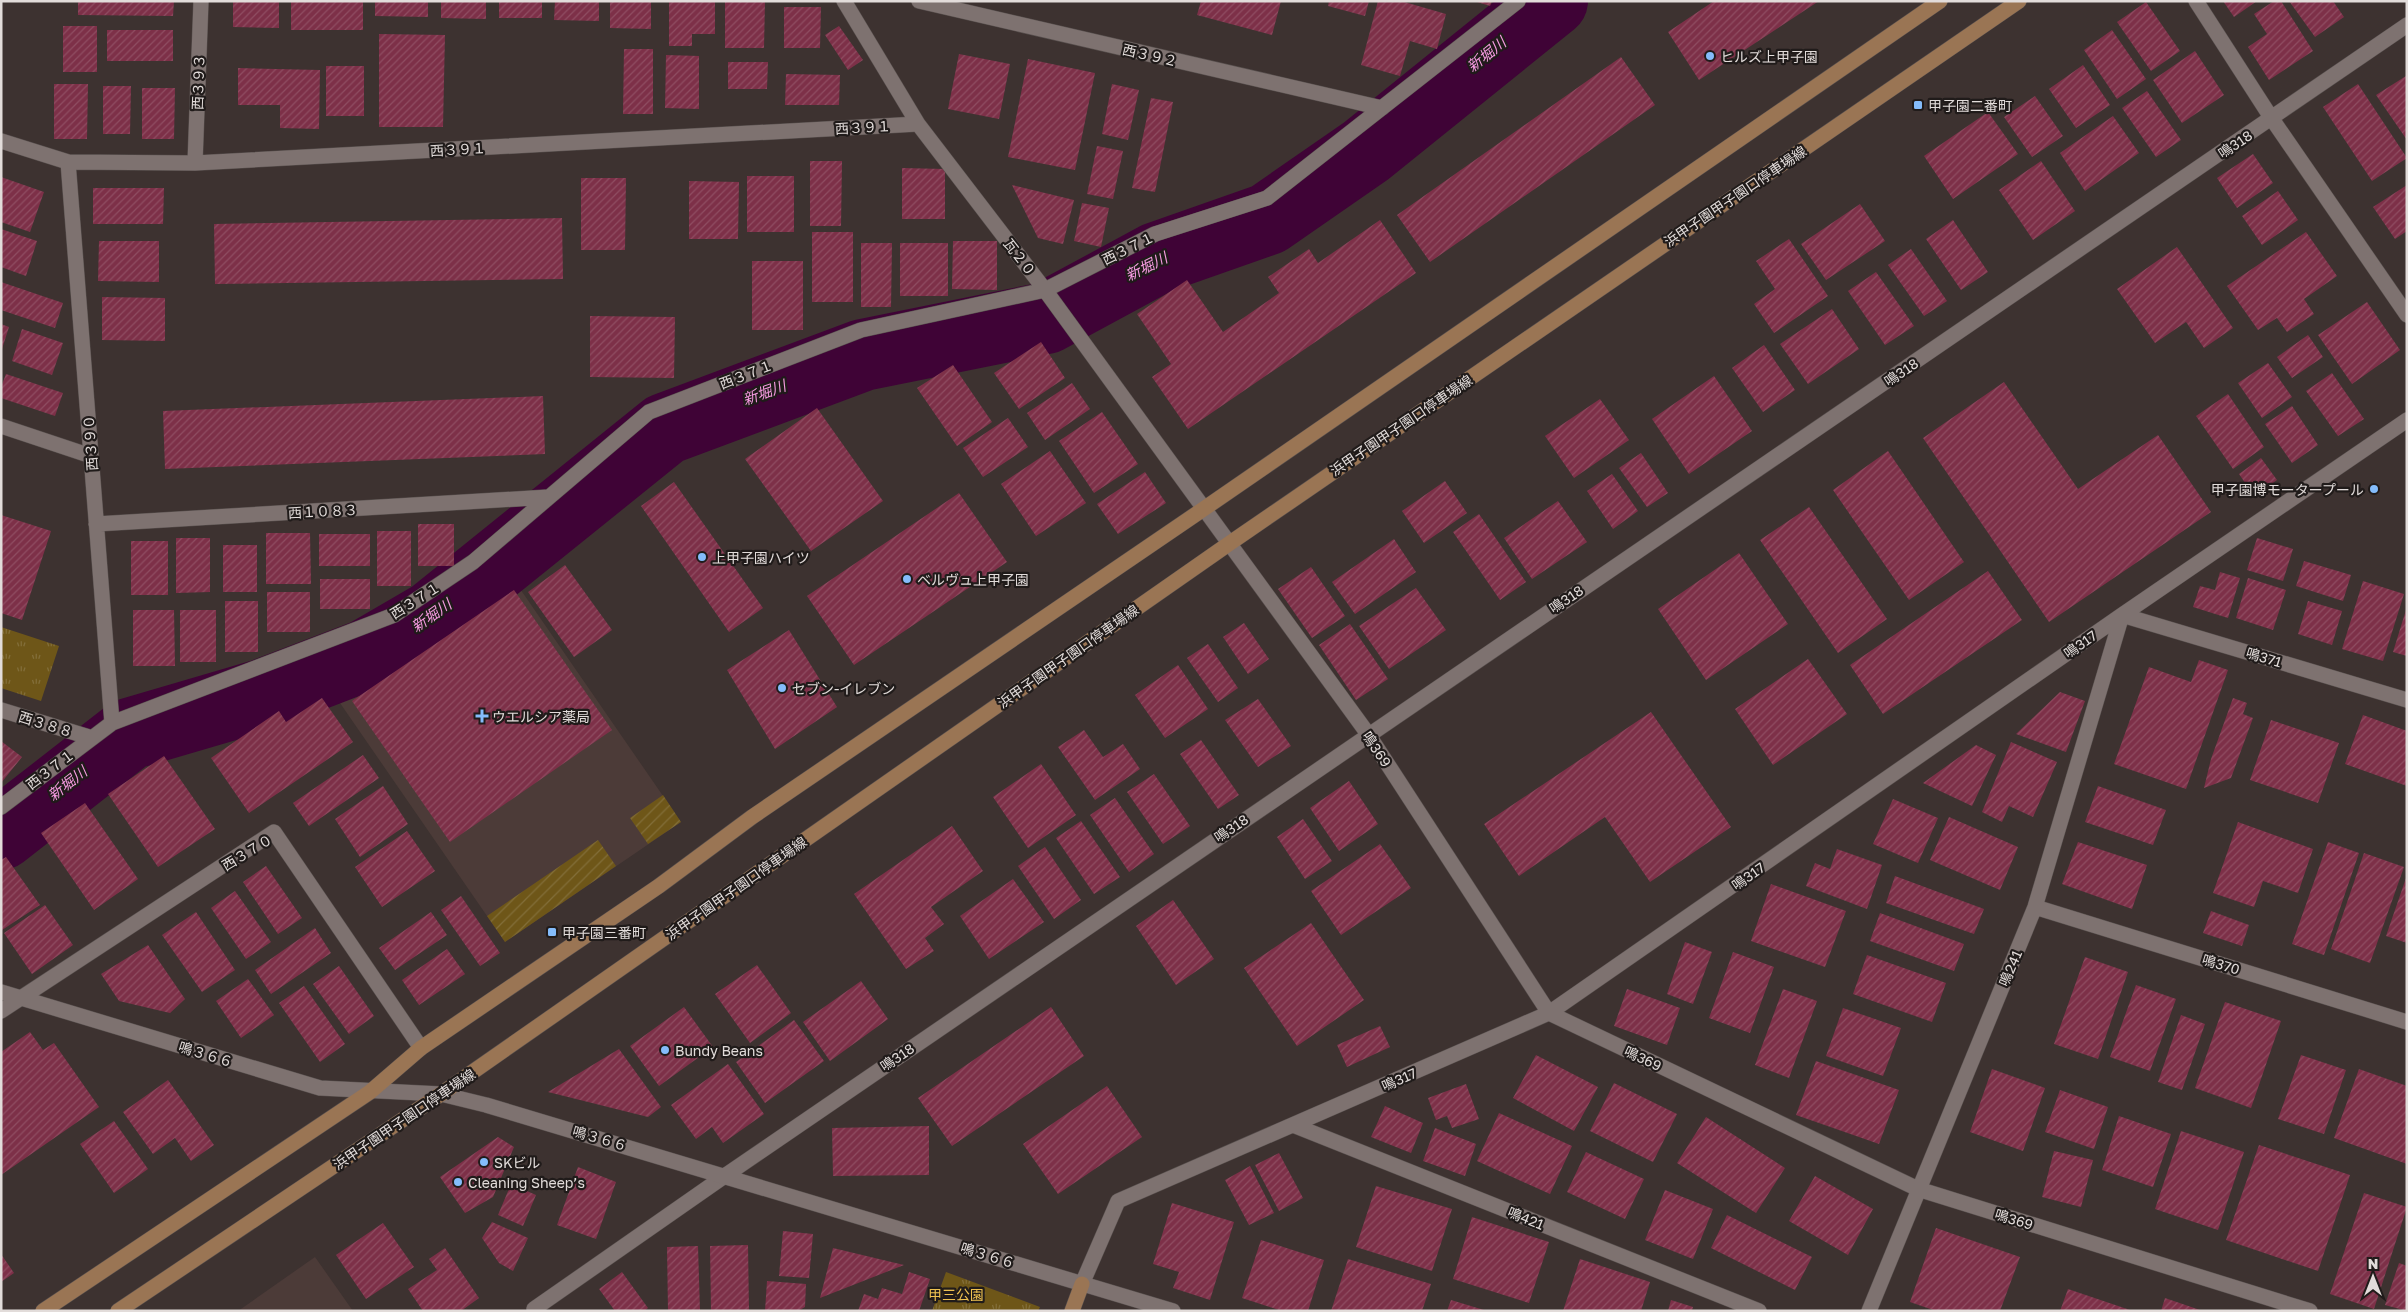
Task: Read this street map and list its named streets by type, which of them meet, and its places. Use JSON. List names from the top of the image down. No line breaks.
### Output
{"streets":{"main road":["浜甲子園甲子園口停車場線"],"street":["西３９２","西３９３","西３９１","鳴318","西３７１","瓦２０","西３９０","西１０８３","鳴317","鳴371","西３８８","鳴369","西３７０","鳴370","鳴241","鳴３６６","鳴421"]},"crossings":[["西３９２","西３７１"],["西３９３","西３９１"],["西３９１","瓦２０"],["西３９１","西３９０"],["鳴318","鳴369"],["鳴318","鳴３６６"],["浜甲子園甲子園口停車場線","鳴369"],["浜甲子園甲子園口停車場線","鳴３６６"],["西３７１","瓦２０"],["西３７１","西３９０"],["西３７１","西１０８３"],["西３７１","西３８８"],["瓦２０","鳴369"],["西３９０","西１０８３"],["鳴317","鳴371"],["鳴317","鳴369"],["鳴317","鳴241"],["鳴317","鳴３６６"],["鳴317","鳴421"],["鳴371","鳴241"],["鳴369","鳴241"],["西３７０","鳴３６６"],["鳴370","鳴241"]],"water":["新堀川"],"parks":["甲三公園"],"places":{"other":["ヒルズ上甲子園","甲子園博モータープール","上甲子園ハイツ","ベルヴュ上甲子園","セブン-イレブン","Bundy Beans","SKビル","Cleaning Sheep’s"],"transit":["甲子園二番町","甲子園三番町"],"health":["ウエルシア薬局"]},"north":"top"}
